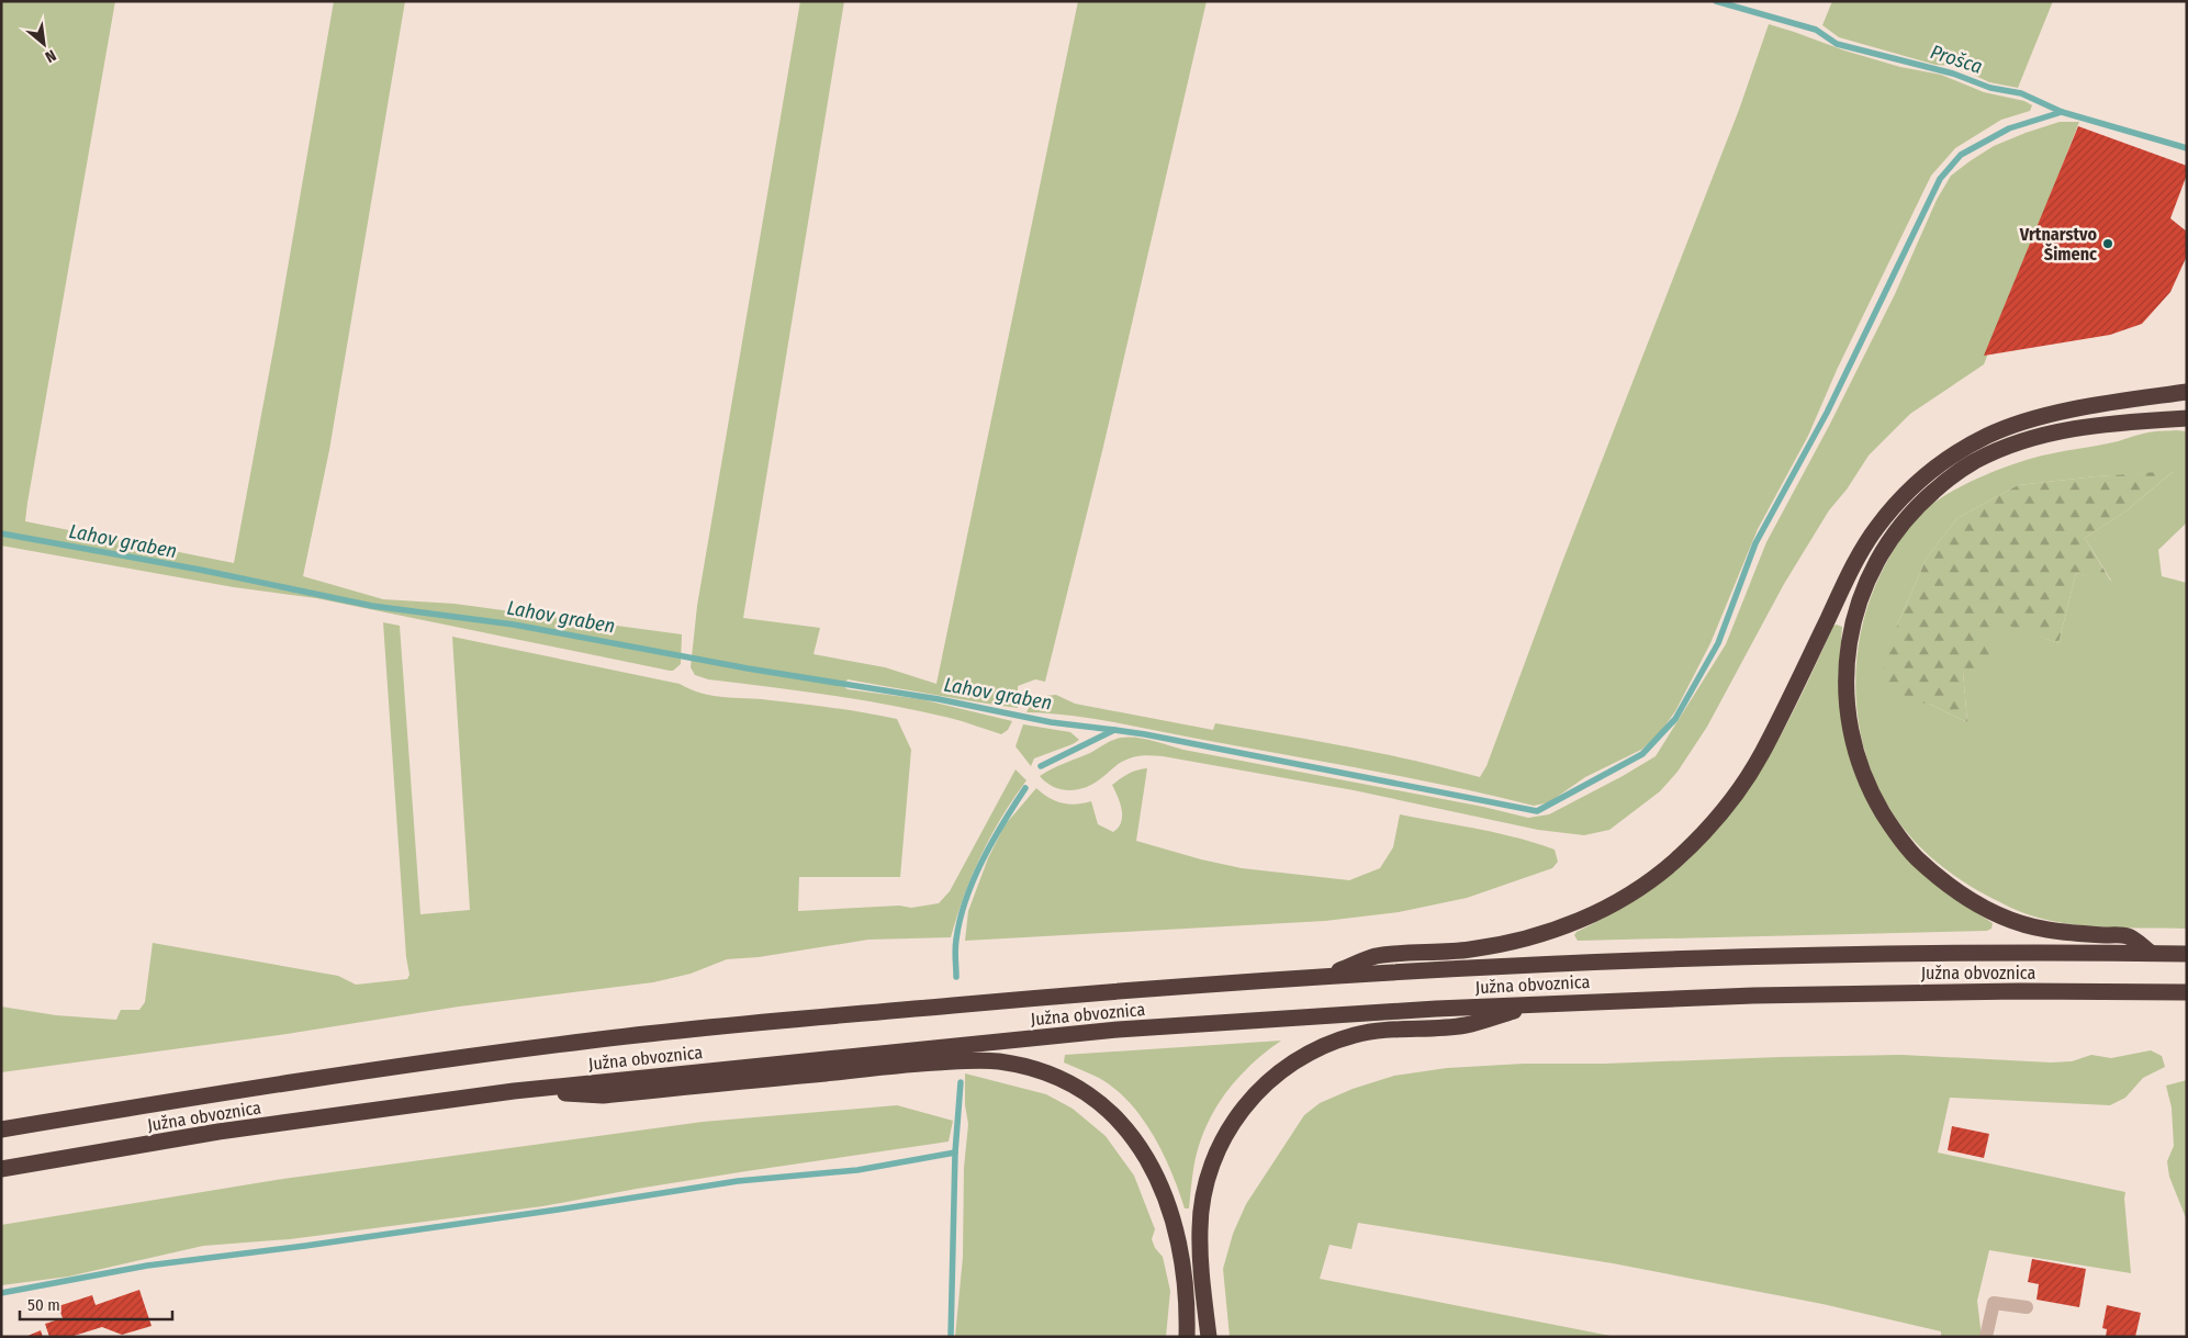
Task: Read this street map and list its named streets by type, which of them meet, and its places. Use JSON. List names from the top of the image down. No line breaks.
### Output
{"streets":{"highway":["Južna obvoznica"]},"water":["Prošca","Lahov graben"],"places":["Vrtnarstvo Šimenc"],"scale_bar":"50 m","north":"bottom right"}
